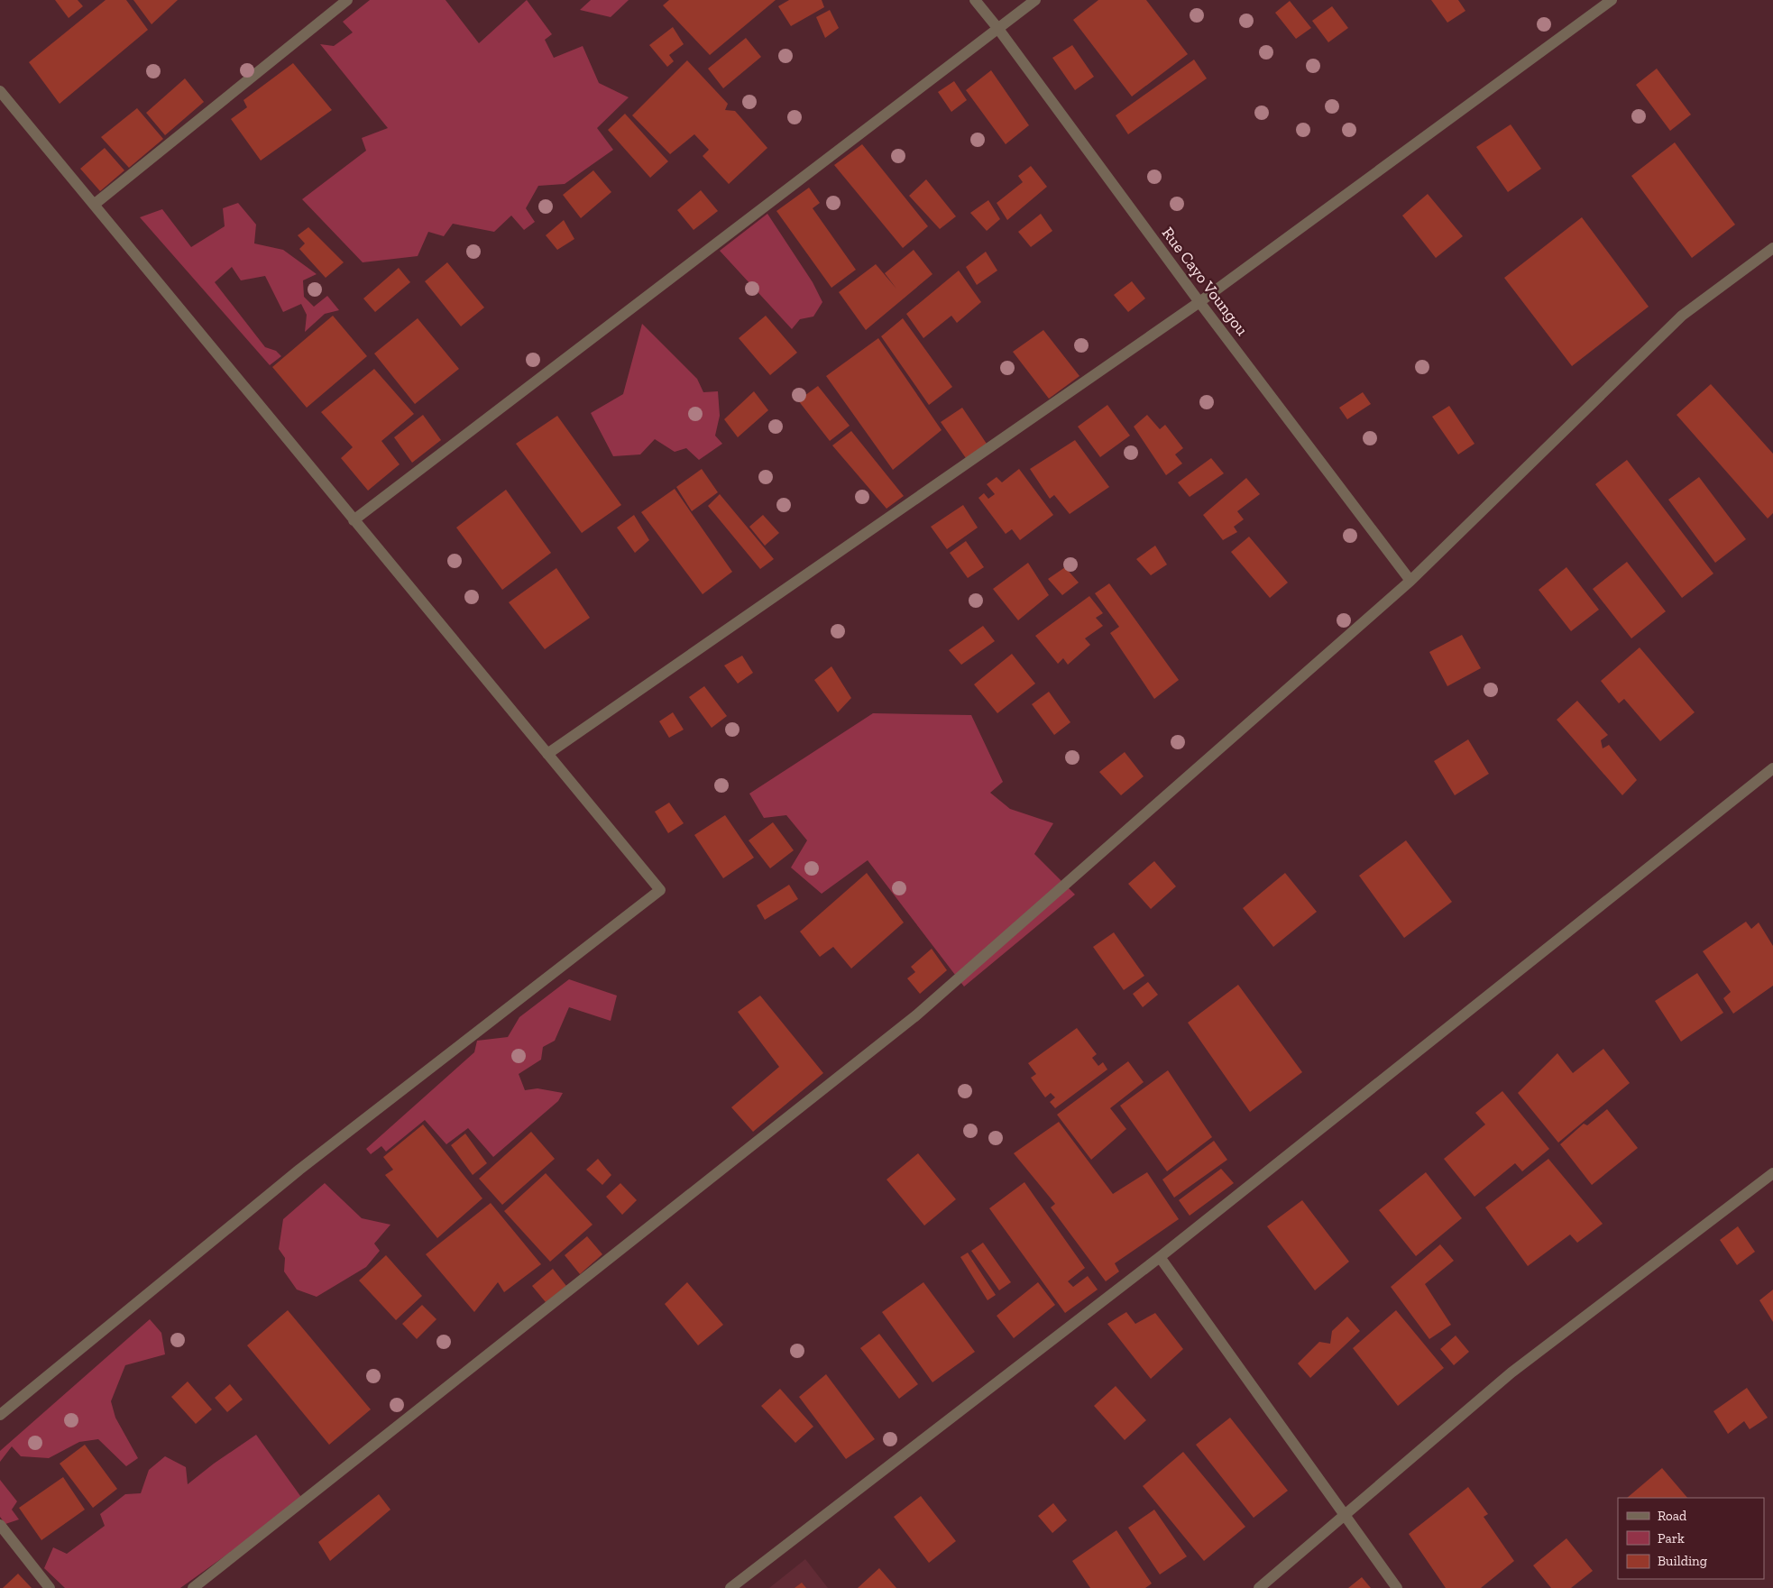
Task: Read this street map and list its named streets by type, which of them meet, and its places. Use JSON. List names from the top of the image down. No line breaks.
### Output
{"streets":{"street":["Rue Cayo Voungou"]},"legend":["Road","Park","Building"]}
